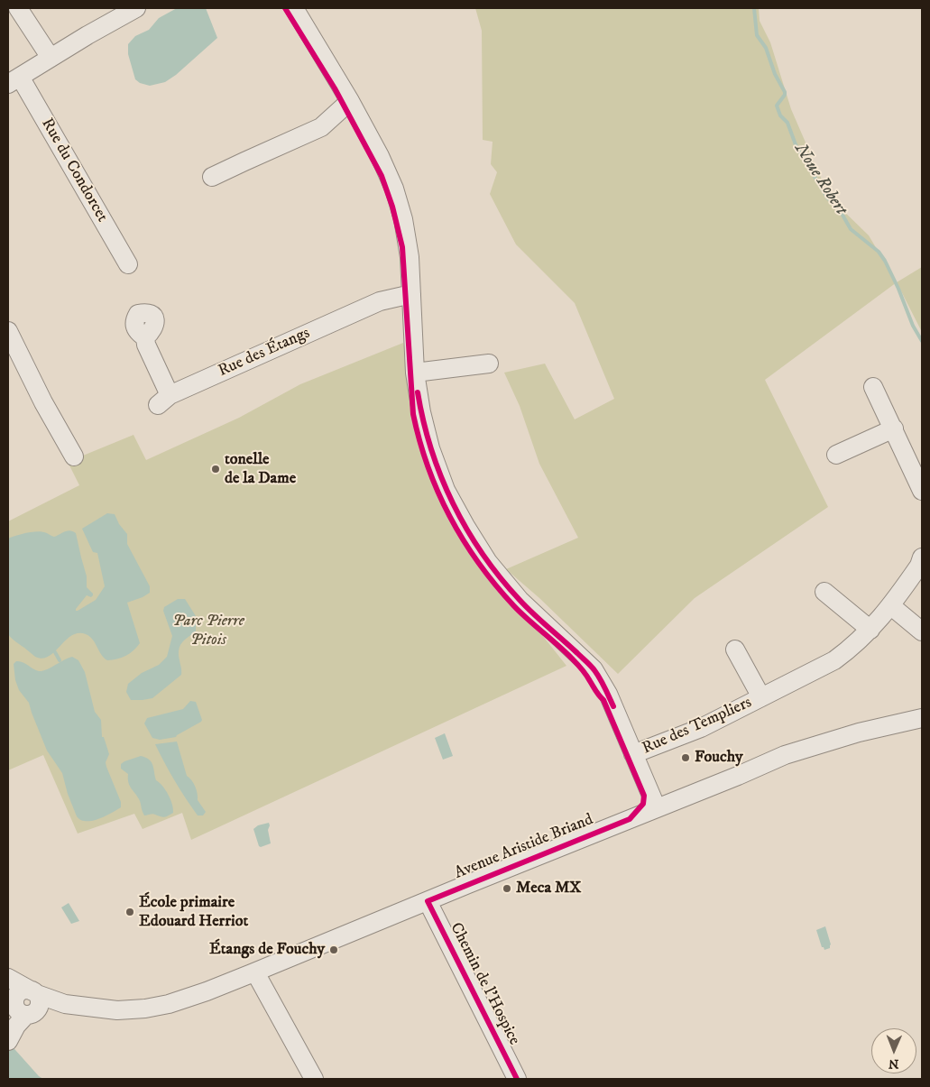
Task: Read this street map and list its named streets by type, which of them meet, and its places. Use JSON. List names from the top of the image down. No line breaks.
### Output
{"streets":{"street":["Rue du Condorcet","Rue des Étangs","Rue des Templiers","Avenue Aristide Briand","Chemin de l'Hospice"]},"crossings":[["Avenue Aristide Briand","Chemin de l'Hospice"]],"water":["Noue Robert"],"parks":["Parc Pierre Pitois"],"places":["tonelle de la Dame","Fouchy","Meca MX","École primaire Edouard Herriot","Étangs de Fouchy"],"north":"bottom"}
